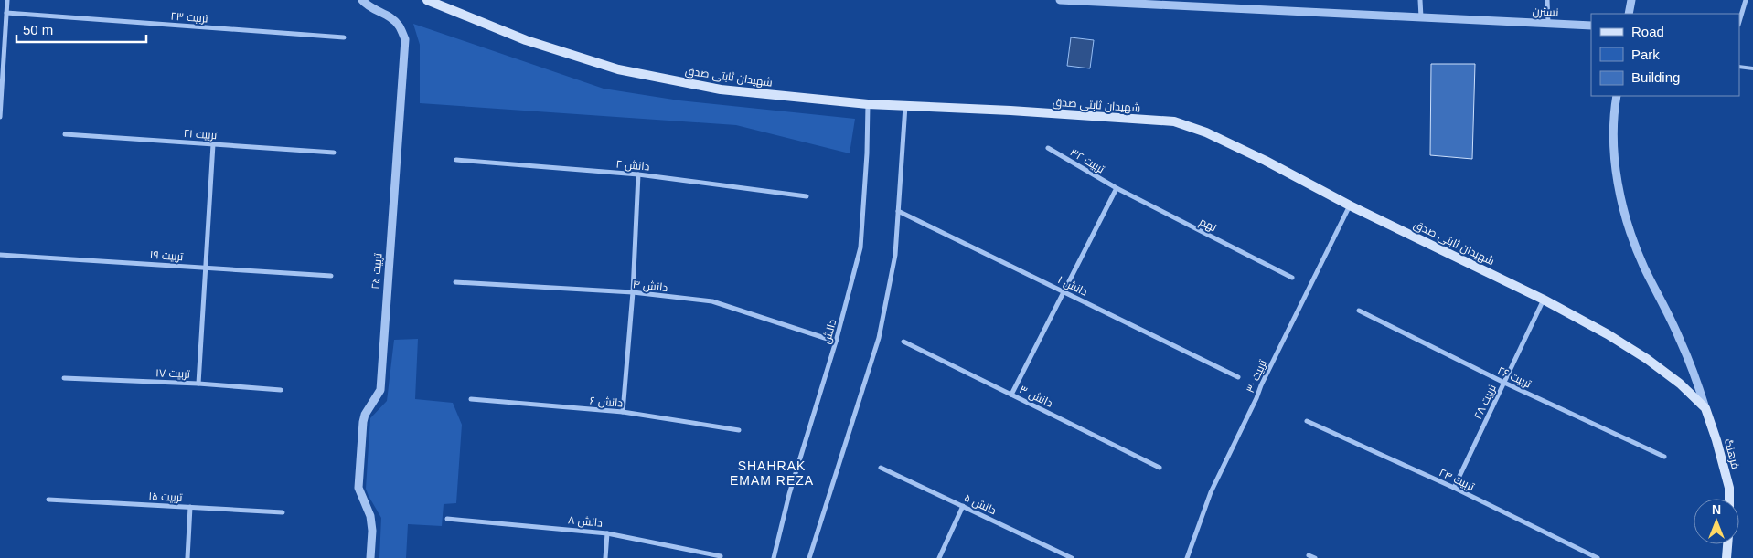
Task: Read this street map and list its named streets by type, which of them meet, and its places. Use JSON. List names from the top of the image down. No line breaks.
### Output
{"streets":{"main road":["شهیدان ثابتی صدق","فرهنگ"],"street":["نسترن","تربیت ۲۳","تربیت ۲۱","تربیت ۳۲","دانش ۲","نهم","تربیت ۱۹","تربیت ۲۵","دانش ۴","دانش ۱","دانش","تربیت ۱۷","تربیت ۳۰","تربیت ۲۶","دانش ۳","دانش ۶","تربیت ۲۸","تربیت ۲۴","تربیت ۱۵","دانش ۵","دانش ۸"]},"crossings":[["شهیدان ثابتی صدق","دانش"],["شهیدان ثابتی صدق","تربیت ۳۰"],["شهیدان ثابتی صدق","تربیت ۲۸"],["شهیدان ثابتی صدق","فرهنگ"],["تربیت ۳۲","نهم"],["دانش ۴","دانش"],["تربیت ۲۶","تربیت ۲۸"],["تربیت ۲۸","تربیت ۲۴"]],"districts":["SHAHRAK EMAM REZA"],"legend":["Road","Park","Building"],"scale_bar":"50 m","north":"top"}
